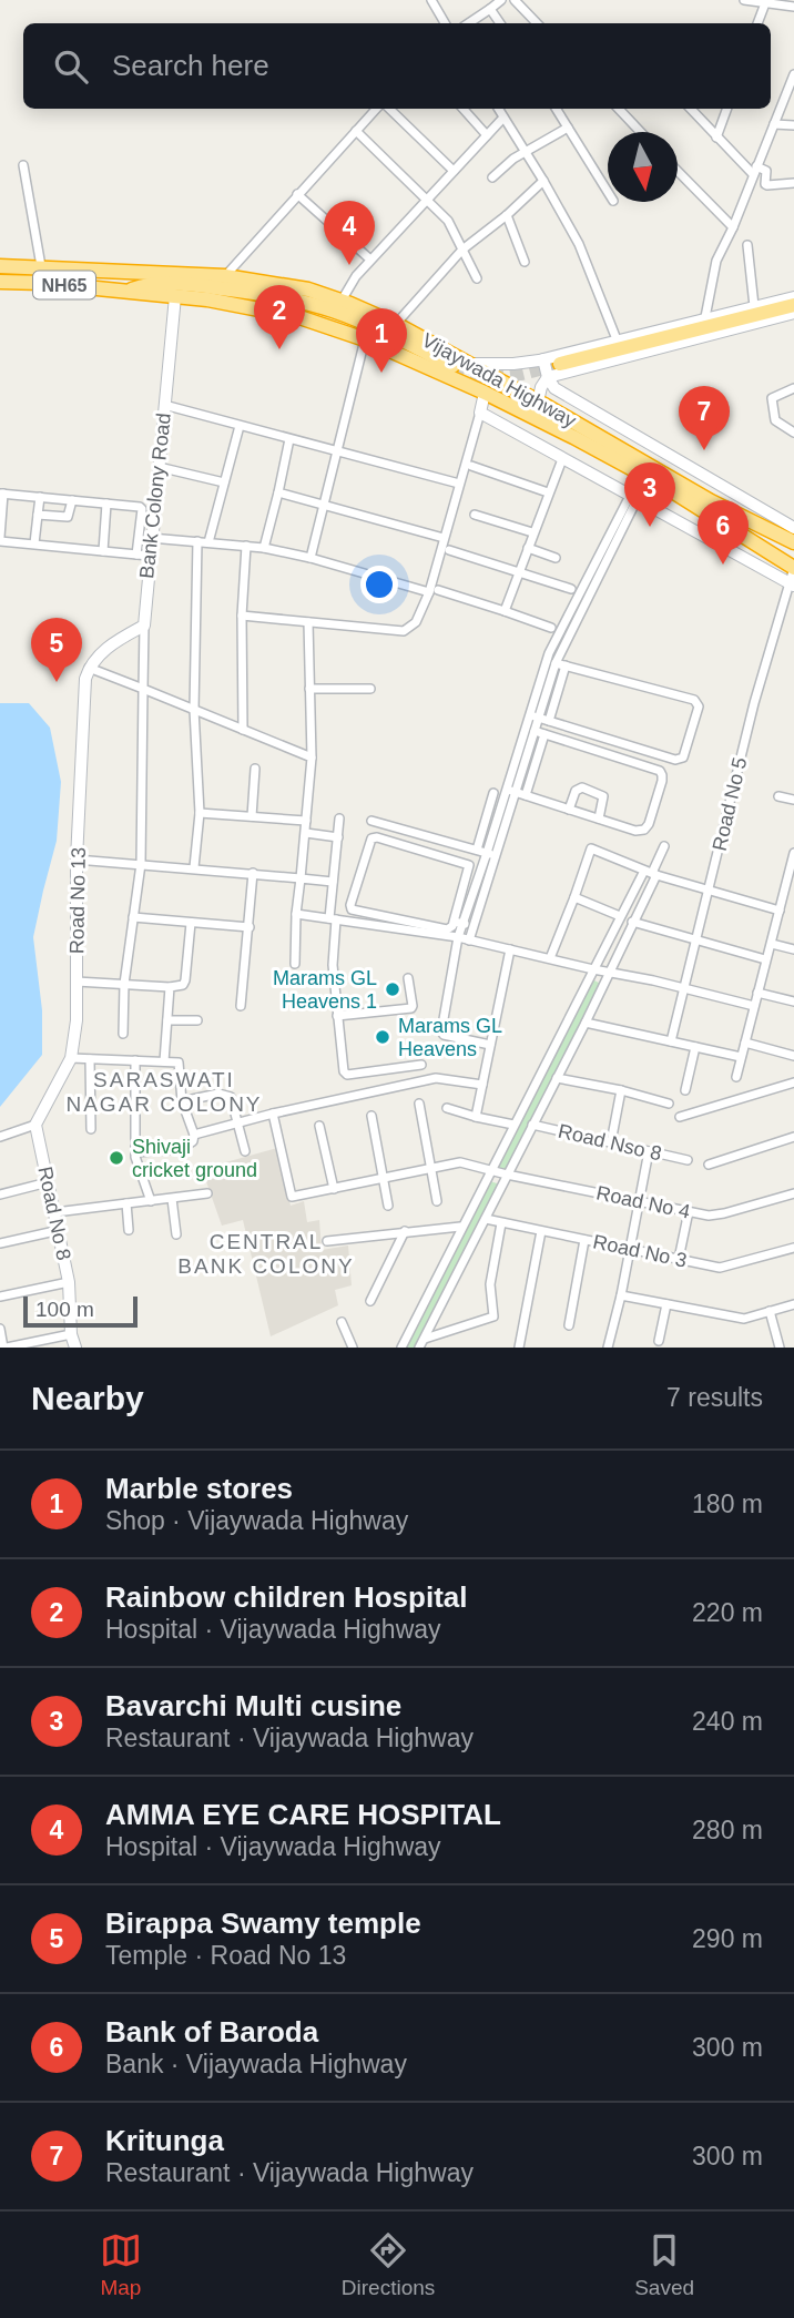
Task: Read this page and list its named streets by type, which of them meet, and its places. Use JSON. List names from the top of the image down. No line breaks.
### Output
{"streets":{"highway":["NH65","Vijaywada Highway"],"street":["Bank Colony Road","Road No 5","Road No 13","Road Nso 8","Road No 4","Road No 8","Road No 3"]},"crossings":[["Vijaywada Highway","Bank Colony Road"],["Vijaywada Highway","Road No 5"],["Road No 13","Road No 8"]],"districts":["SARASWATI NAGAR COLONY","CENTRAL BANK COLONY"],"places":["Marams GL Heavens 1","Marams GL Heavens","Shivaji cricket ground"],"scale_bar":"100 m","north":"bottom","page":{"search":"Search here","pins":["4","2","1","7","3","6","5"],"scale":"100 m","heading":["Nearby","7 results"],"list":[{"mark":"1","name":"Marble stores","note":"Shop · Vijaywada Highway","value":"180 m"},{"mark":"2","name":"Rainbow children Hospital","note":"Hospital · Vijaywada Highway","value":"220 m"},{"mark":"3","name":"Bavarchi Multi cusine","note":"Restaurant · Vijaywada Highway","value":"240 m"},{"mark":"4","name":"AMMA EYE CARE HOSPITAL","note":"Hospital · Vijaywada Highway","value":"280 m"},{"mark":"5","name":"Birappa Swamy temple","note":"Temple · Road No 13","value":"290 m"},{"mark":"6","name":"Bank of Baroda","note":"Bank · Vijaywada Highway","value":"300 m"},{"mark":"7","name":"Kritunga","note":"Restaurant · Vijaywada Highway","value":"300 m"}],"nav":["Map","Directions","Saved"]}}
